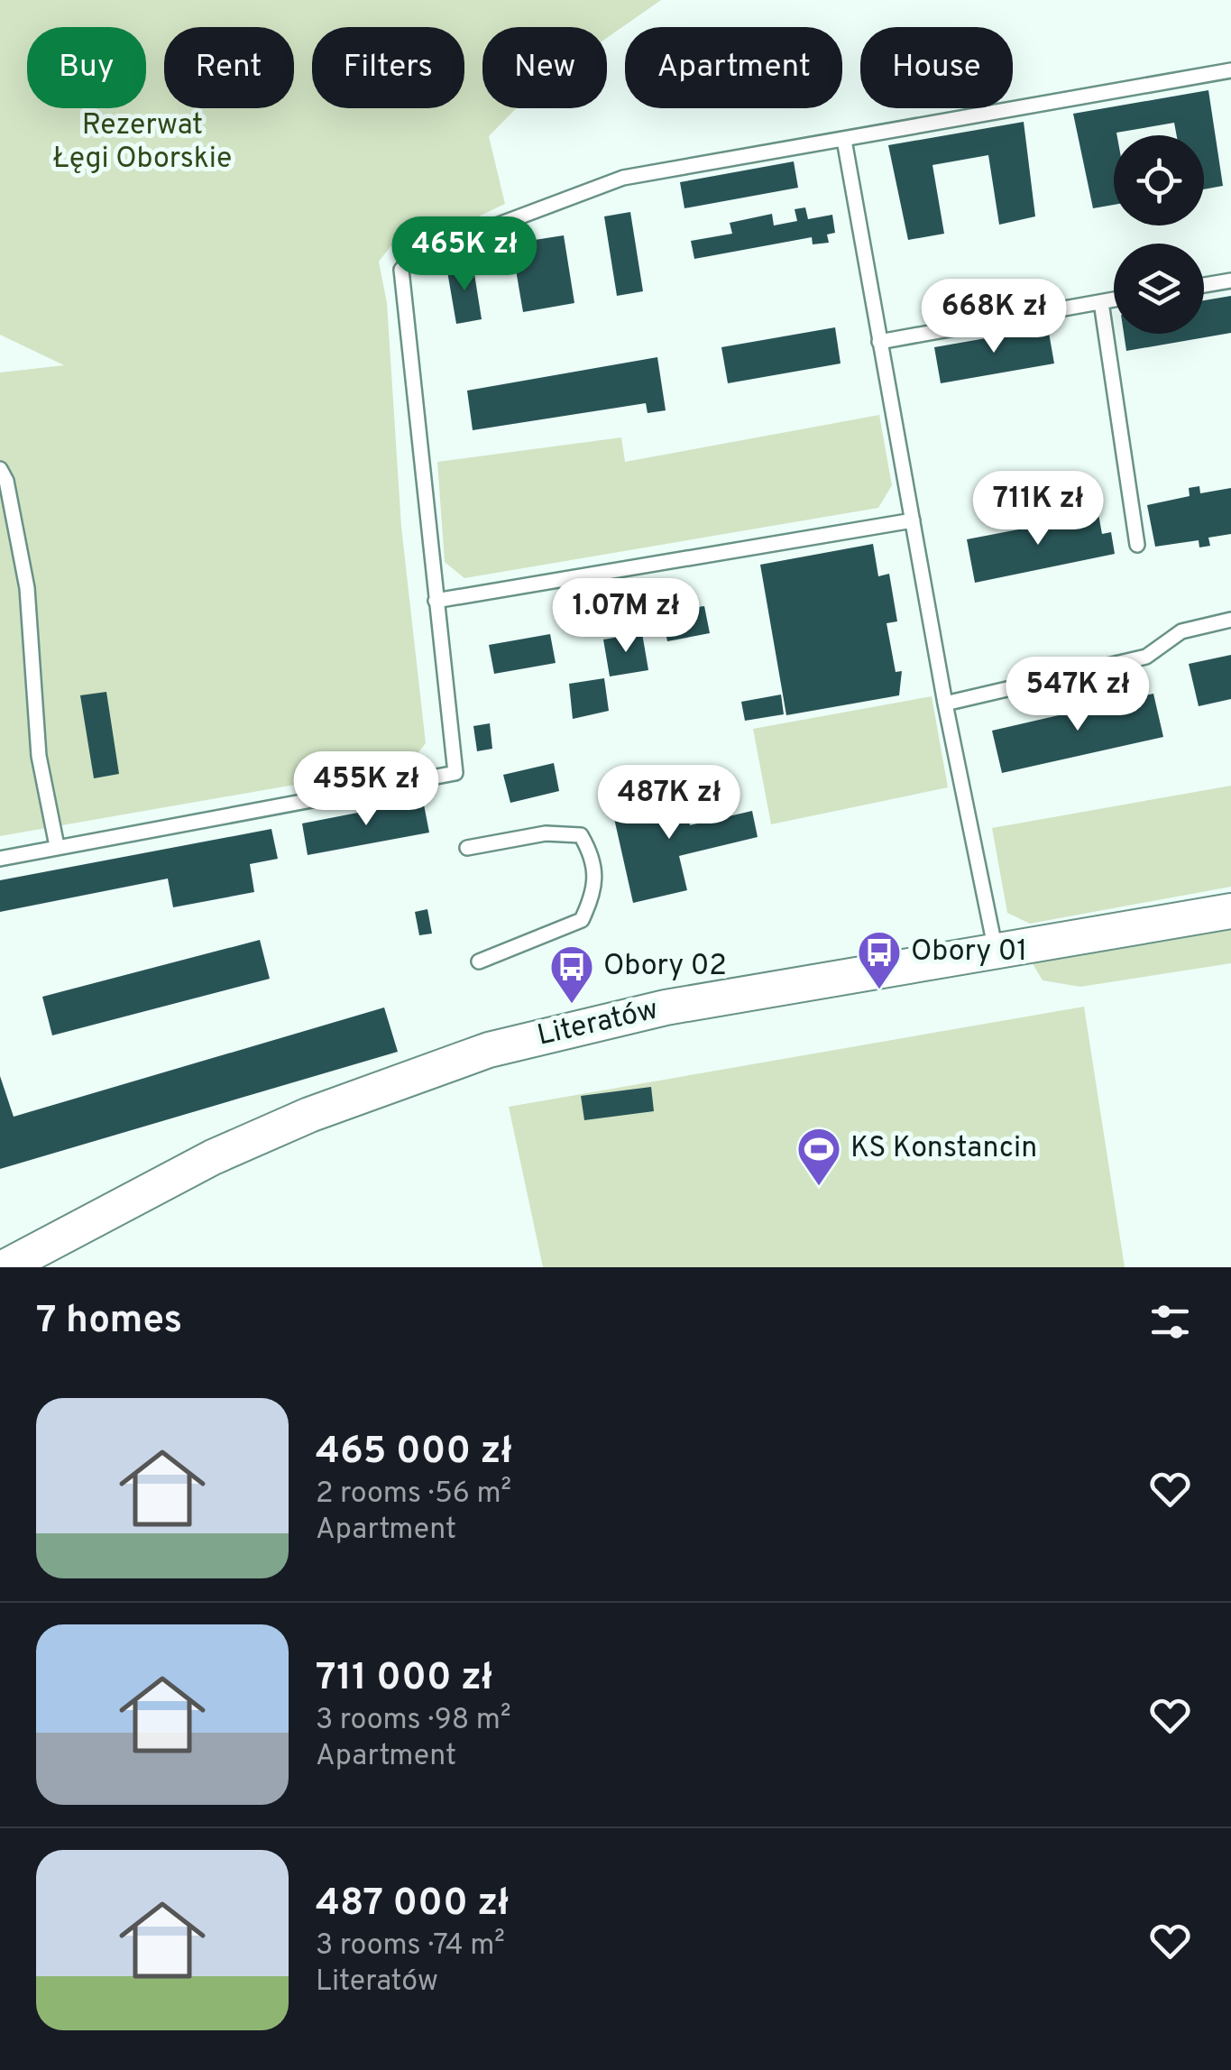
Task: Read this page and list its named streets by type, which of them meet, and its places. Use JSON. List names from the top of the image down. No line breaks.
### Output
{"streets":{"street":["Literatów"]},"parks":["Rezerwat Łęgi Oborskie"],"places":{"bus stop":["Obory 01","Obory 02"],"sports":["KS Konstancin"]},"page":{"chip":["Buy","Rent","Filters","New","Apartment","House"],"price":["465K zł","668K zł","711K zł","1.07M zł","547K zł","455K zł","487K zł"],"heading":"7 homes","list":[{"name":"465 000 zł","note":"2 rooms · 56 m² · Apartment"},{"name":"711 000 zł","note":"3 rooms · 98 m² · Apartment"},{"name":"487 000 zł","note":"3 rooms · 74 m² · Literatów"}]}}
